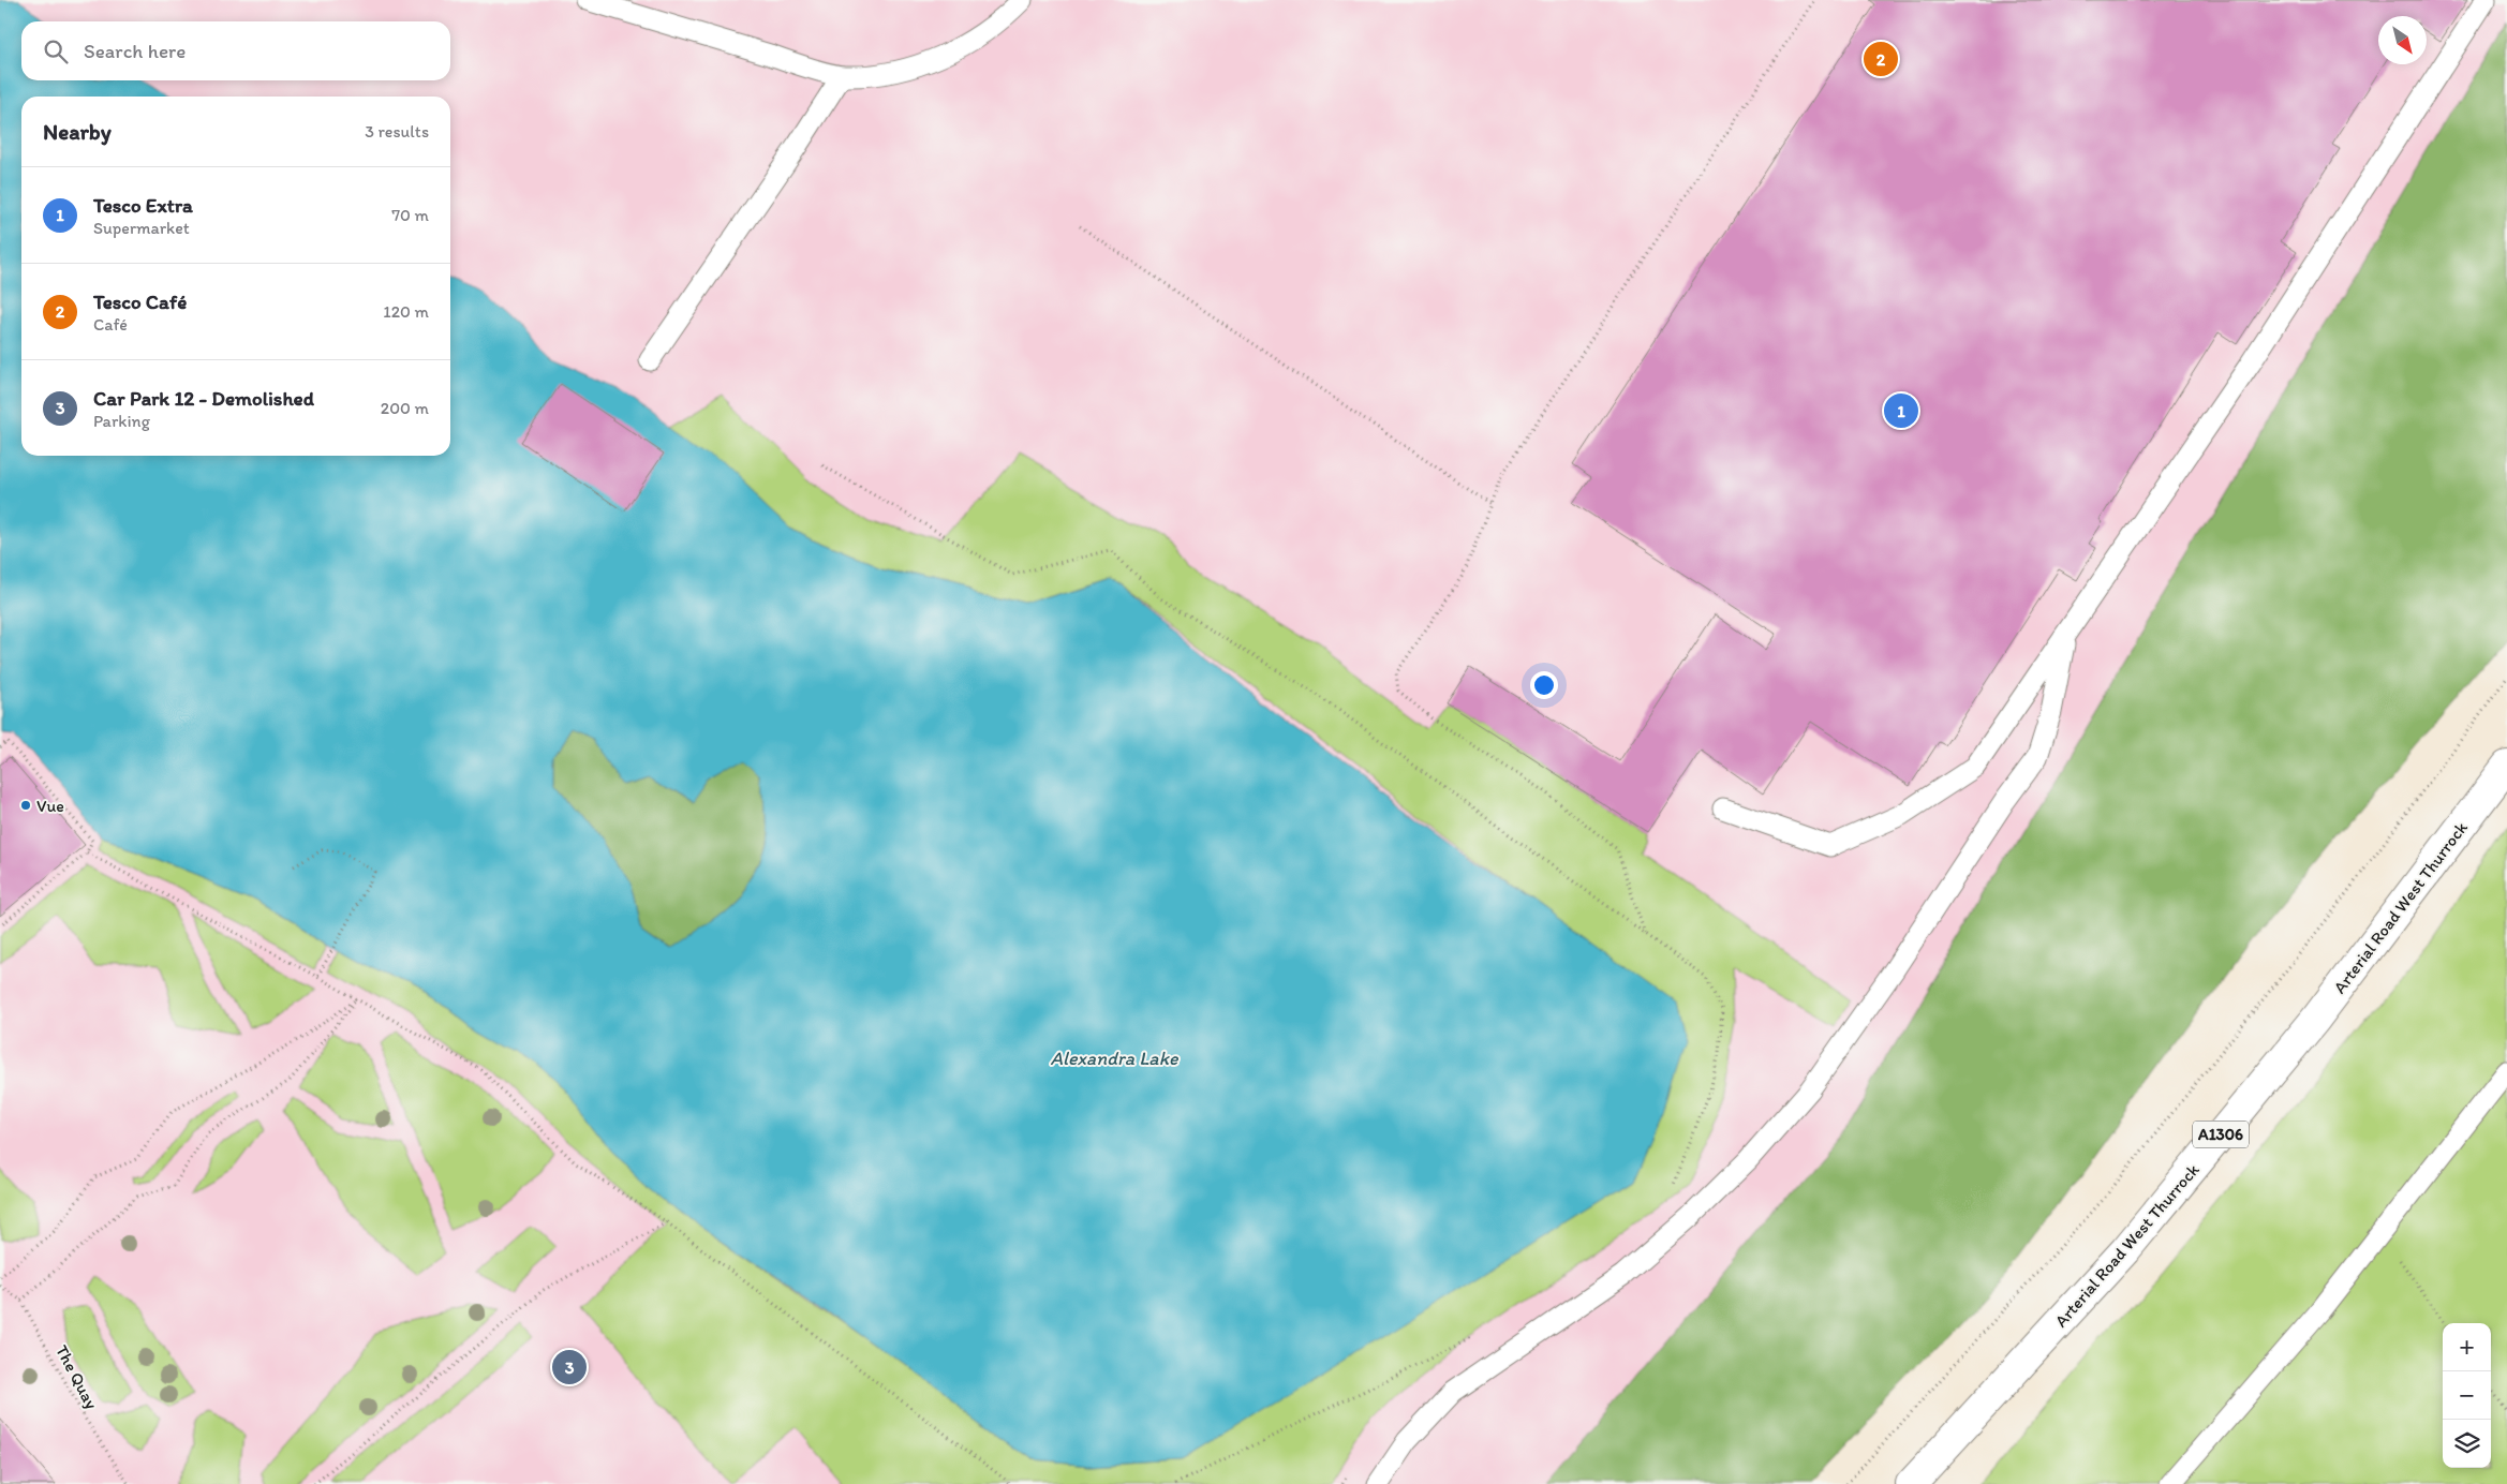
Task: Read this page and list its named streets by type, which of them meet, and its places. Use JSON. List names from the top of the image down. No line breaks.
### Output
{"streets":{"main road":["Arterial Road West Thurrock","A1306"],"path":["The Quay"]},"water":["Alexandra Lake"],"places":["Vue"],"north":"bottom right","page":{"search":"Search here","pins":["2","1","3"],"heading":["Nearby","3 results"],"list":[{"mark":"1","name":"Tesco Extra","note":"Supermarket","value":"70 m"},{"mark":"2","name":"Tesco Café","note":"Café","value":"120 m"},{"mark":"3","name":"Car Park 12 - Demolished","note":"Parking","value":"200 m"}],"map_buttons":["+","−"]}}
